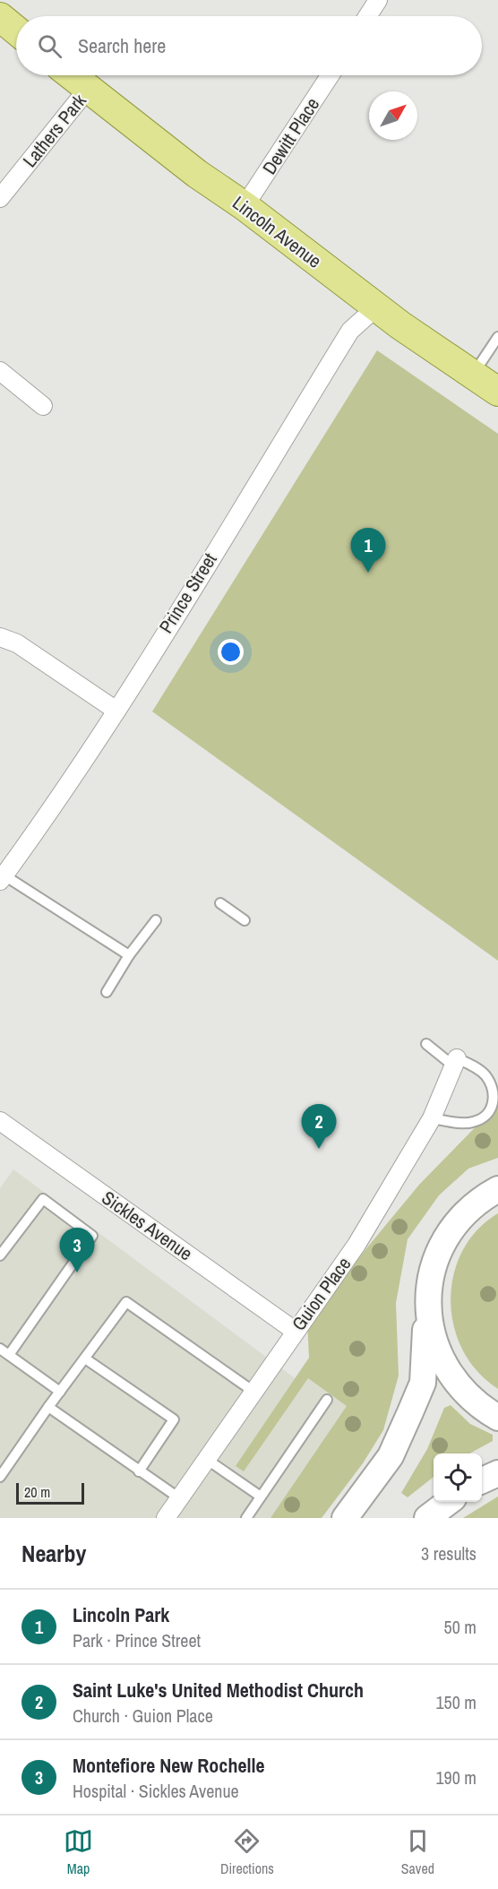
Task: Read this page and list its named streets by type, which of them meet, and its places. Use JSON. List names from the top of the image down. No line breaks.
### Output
{"streets":{"main road":["Lincoln Avenue"],"street":["Lathers Park","Dewitt Place","Prince Street","Sickles Avenue","Guion Place"]},"crossings":[["Lathers Park","Lincoln Avenue"],["Dewitt Place","Lincoln Avenue"],["Lincoln Avenue","Prince Street"],["Sickles Avenue","Guion Place"]],"scale_bar":"20 m","north":"top right","page":{"search":"Search here","pins":["1","2","3"],"scale":"20 m","heading":["Nearby","3 results"],"list":[{"mark":"1","name":"Lincoln Park","note":"Park · Prince Street","value":"50 m"},{"mark":"2","name":"Saint Luke's United Methodist Church","note":"Church · Guion Place","value":"150 m"},{"mark":"3","name":"Montefiore New Rochelle","note":"Hospital · Sickles Avenue","value":"190 m"}],"nav":["Map","Directions","Saved"]}}
